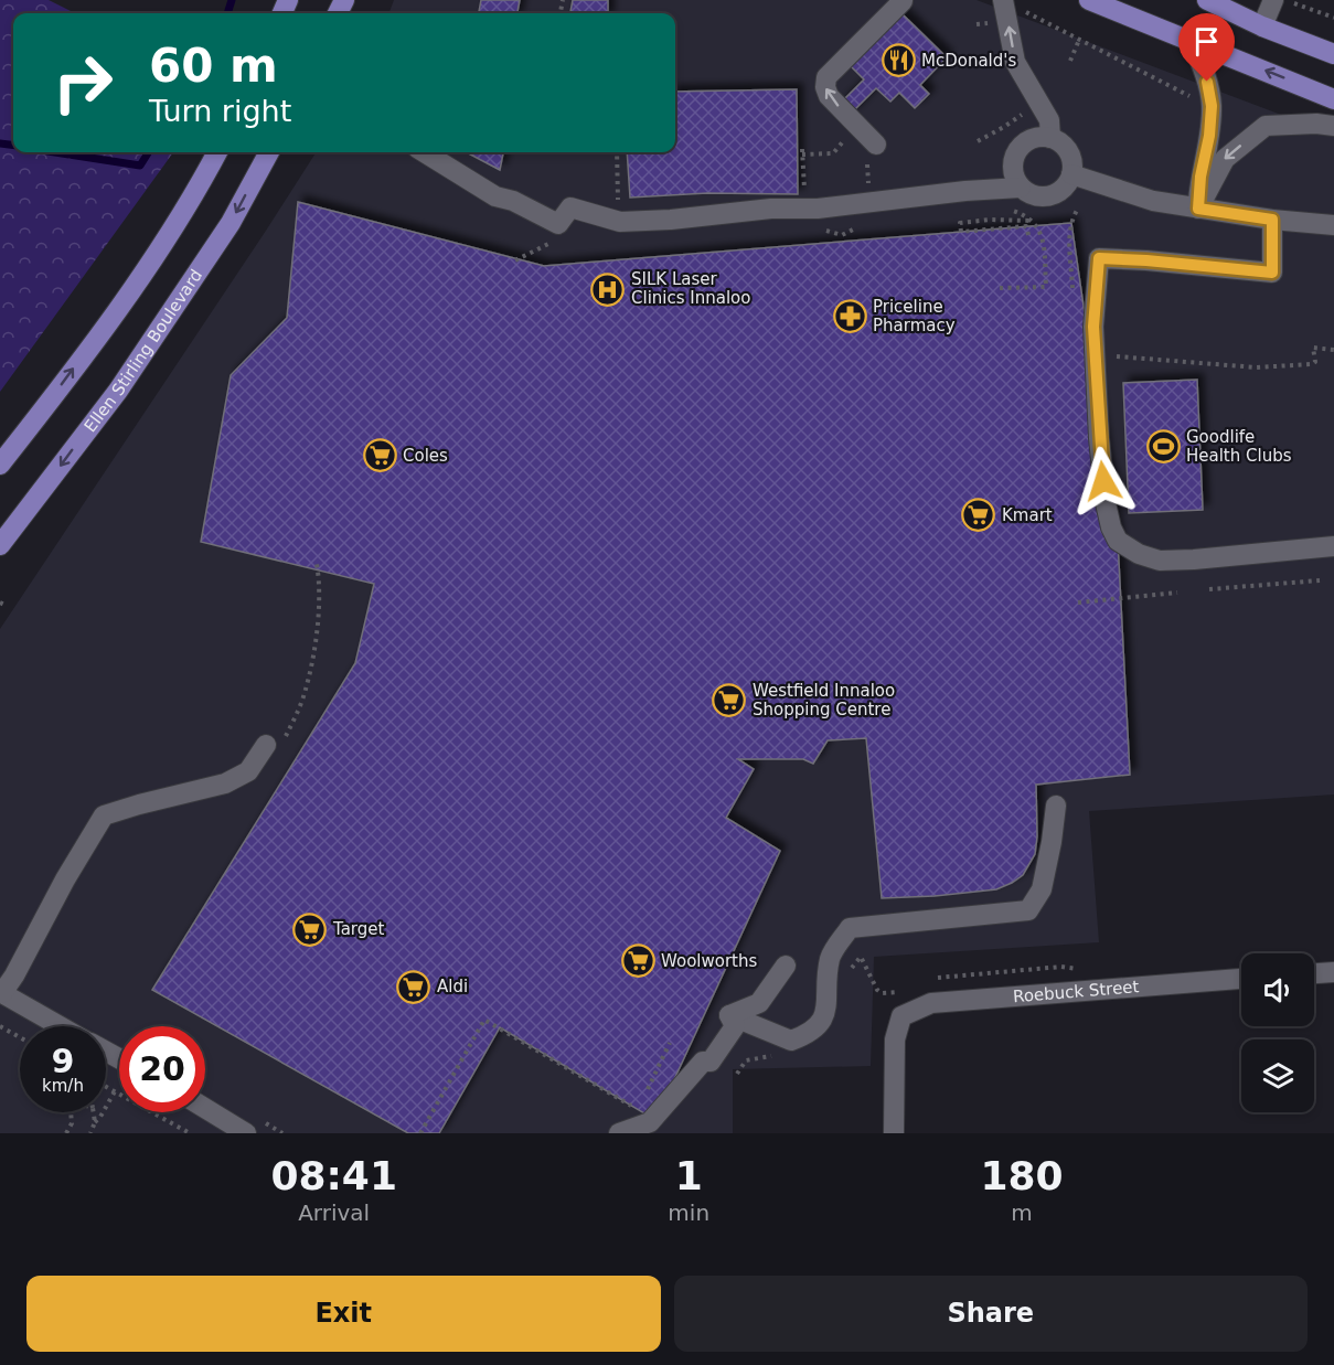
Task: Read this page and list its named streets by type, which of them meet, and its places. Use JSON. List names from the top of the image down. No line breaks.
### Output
{"streets":{"main road":["Ellen Stirling Boulevard"],"street":["Roebuck Street"]},"places":{"restaurant":["McDonald's"],"hospital":["SILK Laser Clinics Innaloo"],"pharmacy":["Priceline Pharmacy"],"sports":["Goodlife Health Clubs"],"supermarket":["Coles","Kmart","Westfield Innaloo Shopping Centre","Target","Woolworths","Aldi"]},"page":{"turn":["60 m","Turn right"],"speed":"9 km/h","limit":"20","eta":["08:41","Arrival","1","min","180","m"],"buttons":["Exit","Share"]}}
